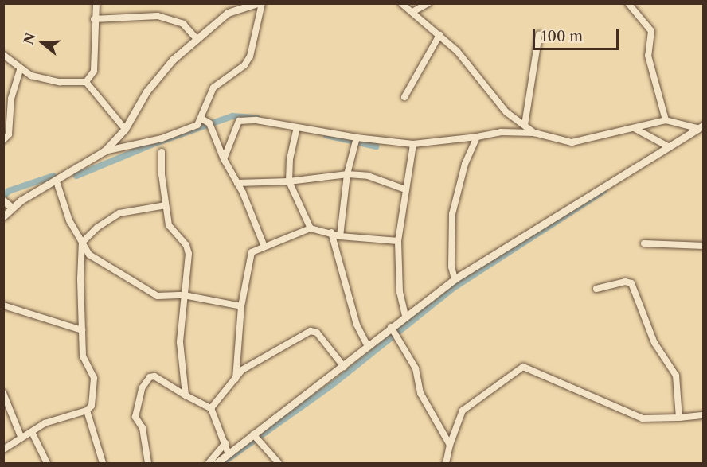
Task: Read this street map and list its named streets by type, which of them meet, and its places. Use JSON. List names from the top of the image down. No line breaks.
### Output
{"scale_bar":"100 m","north":"left"}
